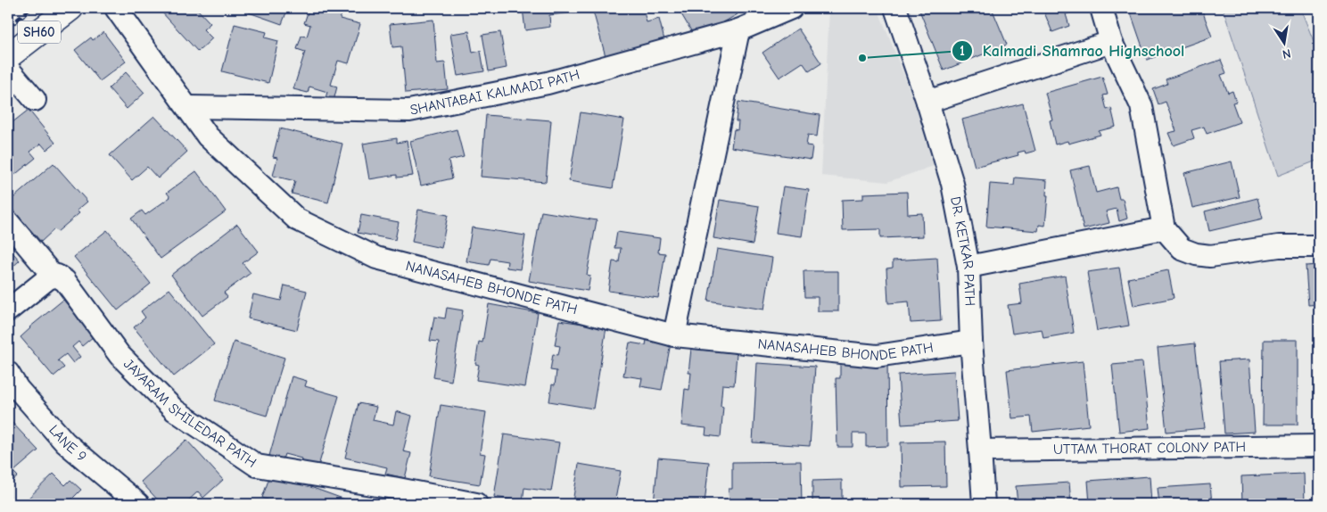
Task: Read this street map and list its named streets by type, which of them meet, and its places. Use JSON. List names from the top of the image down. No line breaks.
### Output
{"streets":{"main road":["SH60"],"street":["SHANTABAI KALMADI PATH","DR. KETKAR PATH","NANASAHEB BHONDE PATH","JAYARAM SHILEDAR PATH","LANE 9","UTTAM THORAT COLONY PATH"]},"crossings":[["SHANTABAI KALMADI PATH","NANASAHEB BHONDE PATH"],["DR. KETKAR PATH","NANASAHEB BHONDE PATH"],["DR. KETKAR PATH","UTTAM THORAT COLONY PATH"]],"places":["Kalmadi Shamrao Highschool"],"north":"bottom"}
